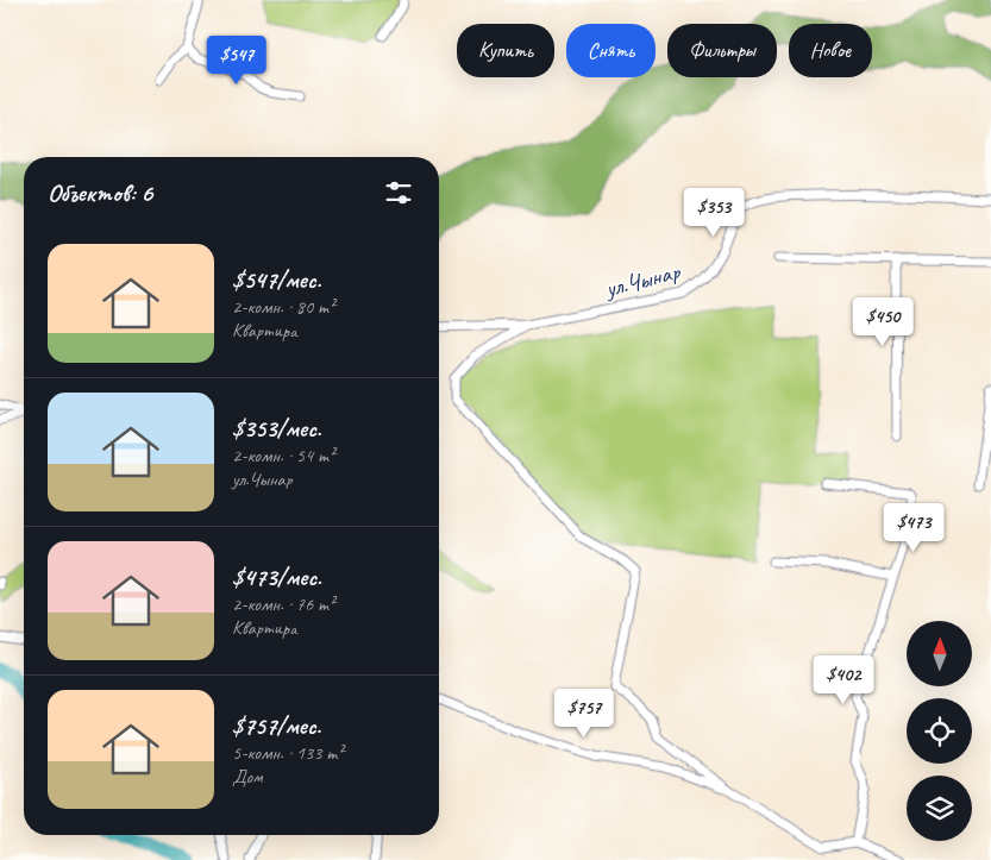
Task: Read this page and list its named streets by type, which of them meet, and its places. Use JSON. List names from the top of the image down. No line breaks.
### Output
{"streets":{"street":["ул.Чынар"]},"north":"top","page":{"chip":["Купить","Снять","Фильтры","Новое"],"price":["$547","$353","$450","$473","$402","$757"],"heading":"Объектов: 6","list":[{"name":"$547/мес.","note":"2-комн. · 80 m² · Квартира"},{"name":"$353/мес.","note":"2-комн. · 54 m² · ул.Чынар"},{"name":"$473/мес.","note":"2-комн. · 76 m² · Квартира"},{"name":"$757/мес.","note":"5-комн. · 133 m² · Дом"}]}}
